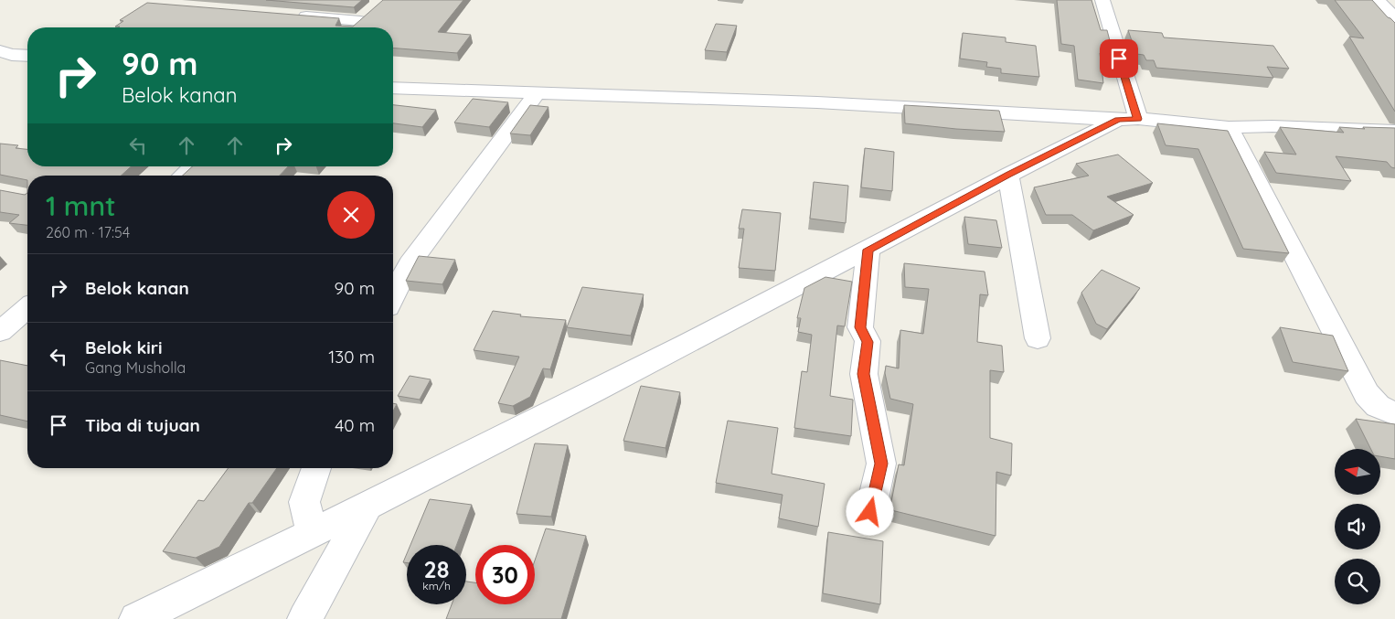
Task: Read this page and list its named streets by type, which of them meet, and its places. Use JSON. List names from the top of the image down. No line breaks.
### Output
{"north":"left","page":{"turn":["90 m","Belok kanan"],"heading":["1 mnt","260 m · 17:54"],"list":[{"name":"Belok kanan","value":"90 m"},{"name":"Belok kiri","note":"Gang Musholla","value":"130 m"},{"name":"Tiba di tujuan","value":"40 m"}],"speed":"28 km/h","limit":"30"}}
